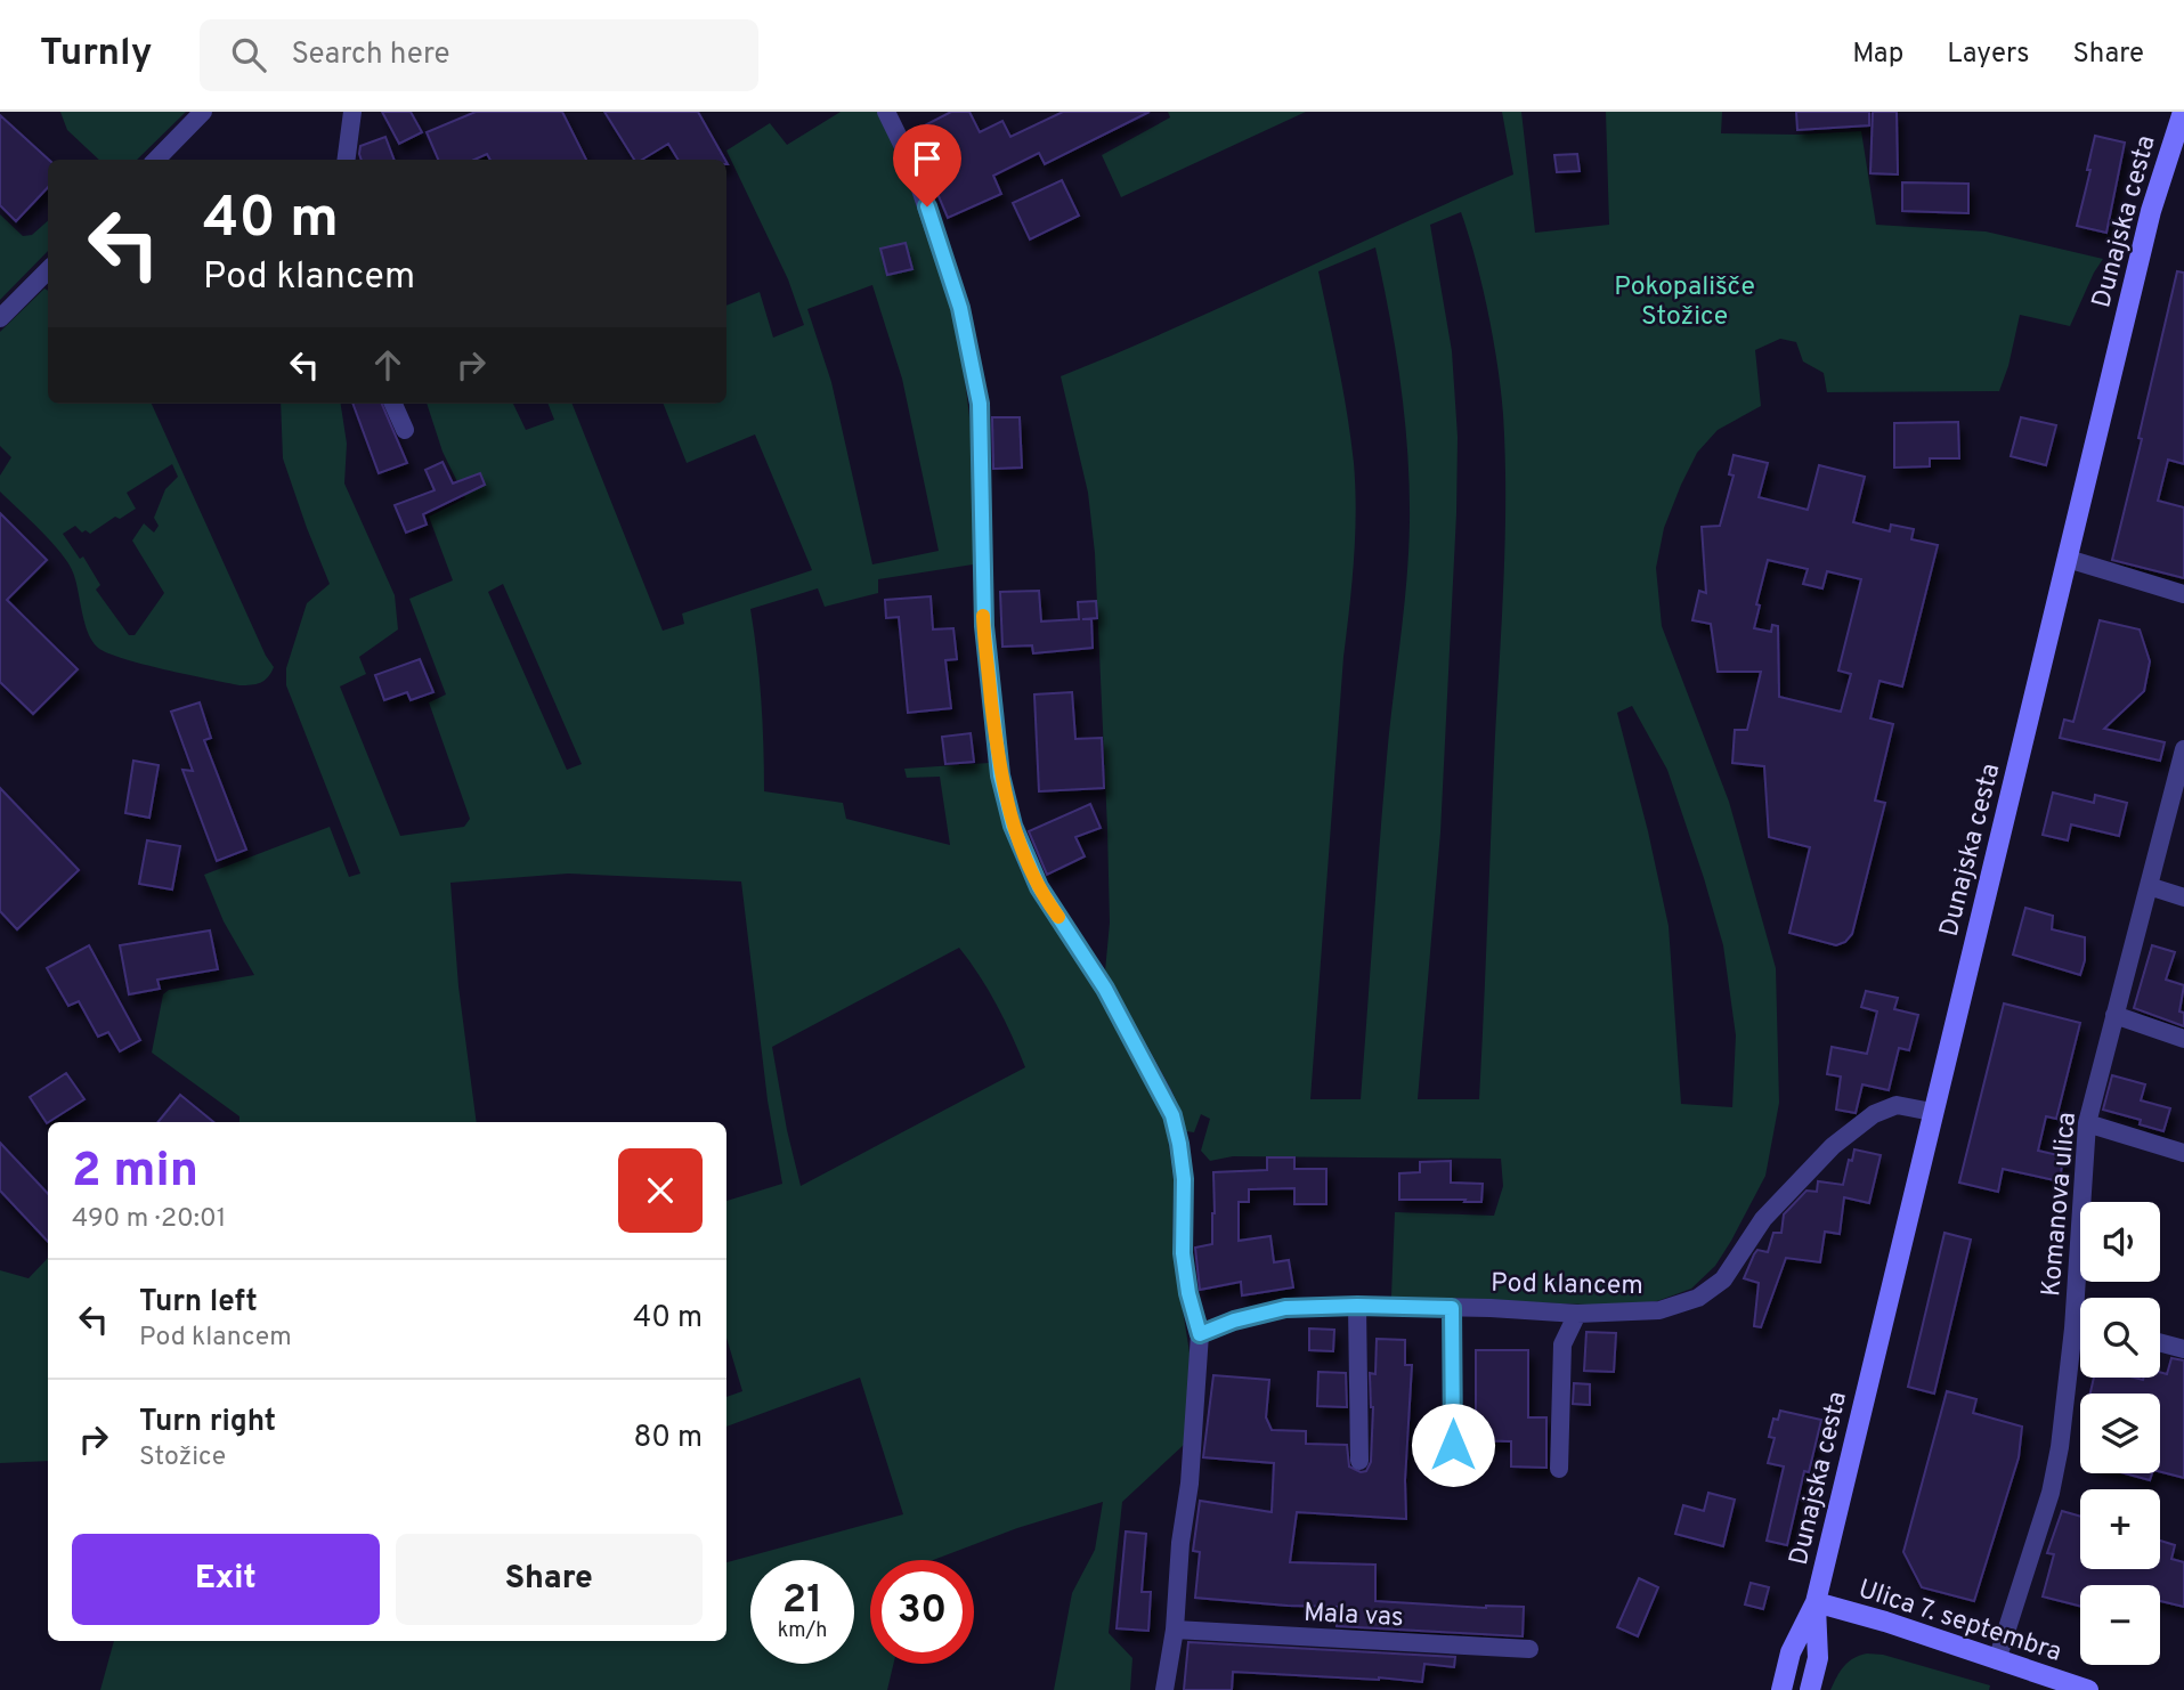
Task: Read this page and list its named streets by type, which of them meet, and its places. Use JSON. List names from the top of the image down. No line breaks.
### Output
{"streets":{"main road":["Dunajska cesta","Ulica 7. septembra"],"street":["Komanova ulica","Pod klancem","Mala vas"]},"crossings":[["Dunajska cesta","Pod klancem"],["Dunajska cesta","Ulica 7. septembra"],["Komanova ulica","Ulica 7. septembra"]],"parks":["Pokopališče Stožice"],"page":{"header":"Turnly","search":"Search here","nav":["Map","Layers","Share"],"turn":["40 m","Pod klancem"],"heading":["2 min","490 m · 20:01"],"map_buttons":["+","−"],"list":[{"name":"Turn left","note":"Pod klancem","value":"40 m"},{"name":"Turn right","note":"Stožice","value":"80 m"}],"buttons":["Exit","Share"],"speed":"21 km/h","limit":"30"}}
